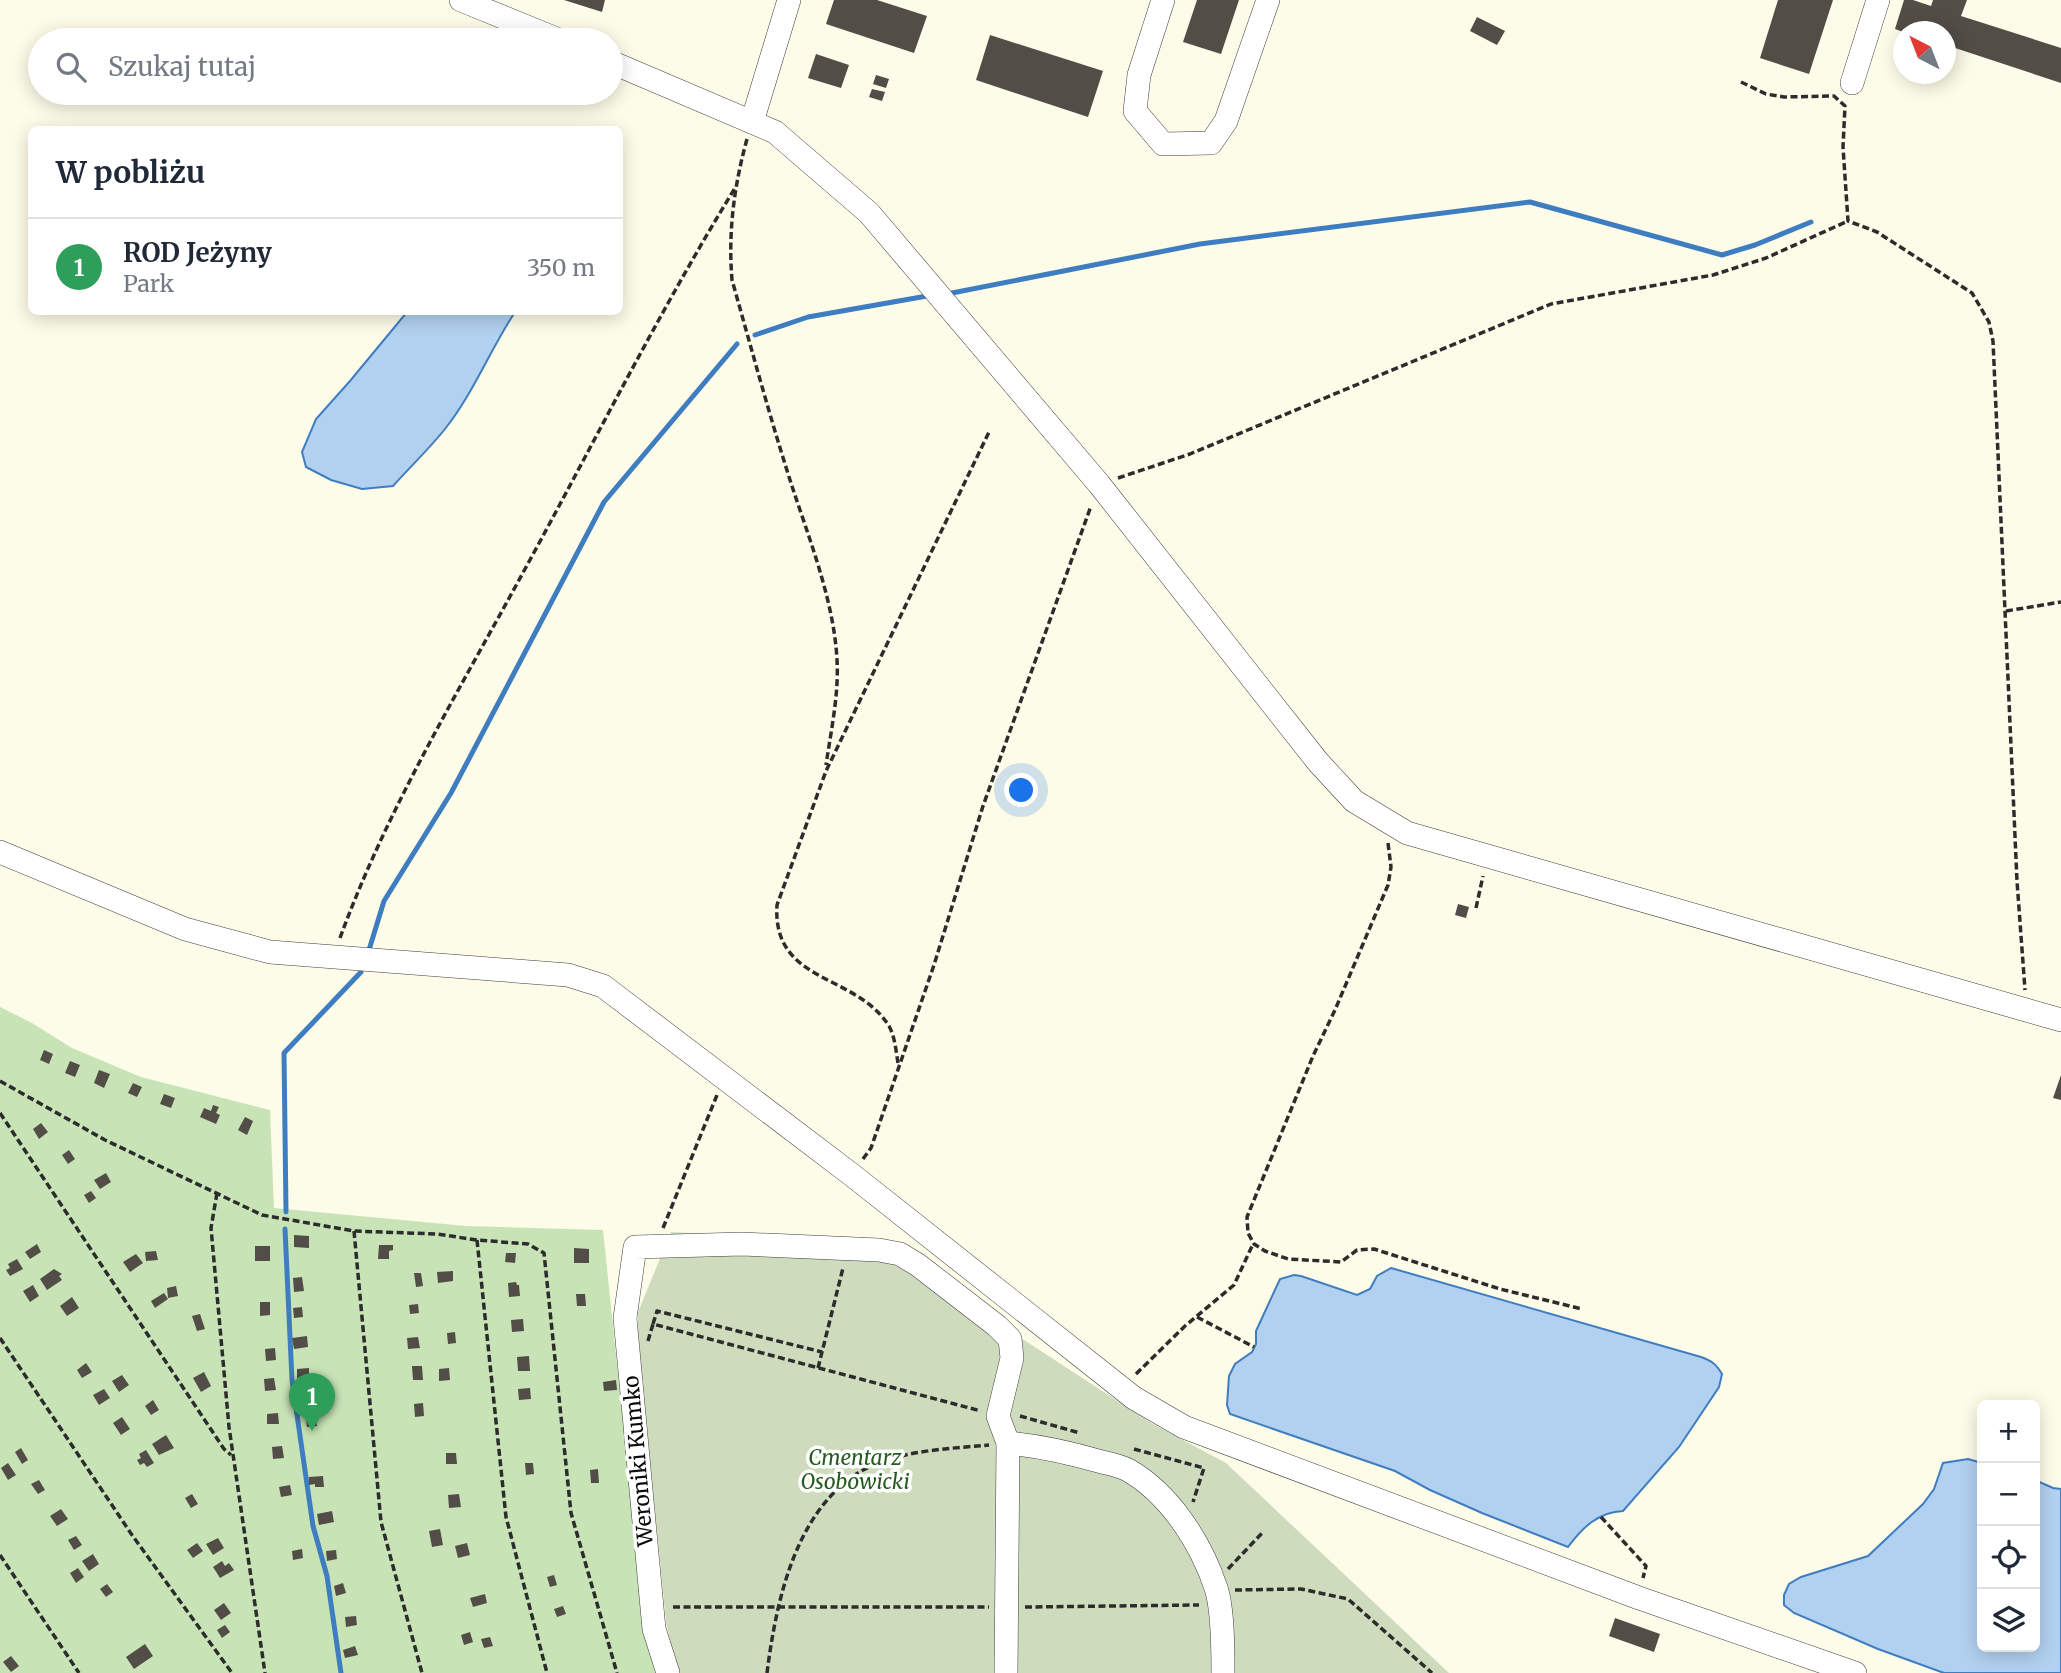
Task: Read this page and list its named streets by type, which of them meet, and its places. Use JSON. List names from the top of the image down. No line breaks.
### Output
{"streets":{"lane":["Weroniki Kumko"]},"parks":["Cmentarz Osobowicki"],"north":"top left","page":{"search":"Szukaj tutaj","heading":"W pobliżu","list":[{"mark":"1","name":"ROD Jeżyny","note":"Park","value":"350 m"}],"pins":"1","map_buttons":["+","−"]}}
